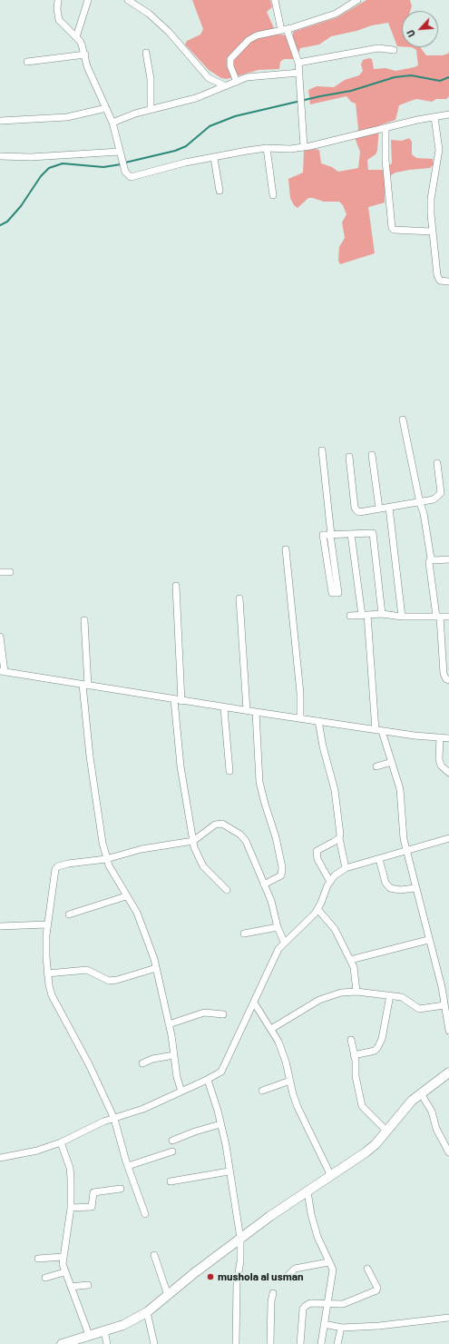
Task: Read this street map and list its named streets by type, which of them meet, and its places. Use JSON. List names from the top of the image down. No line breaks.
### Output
{"places":["mushola al usman"],"north":"bottom left"}
